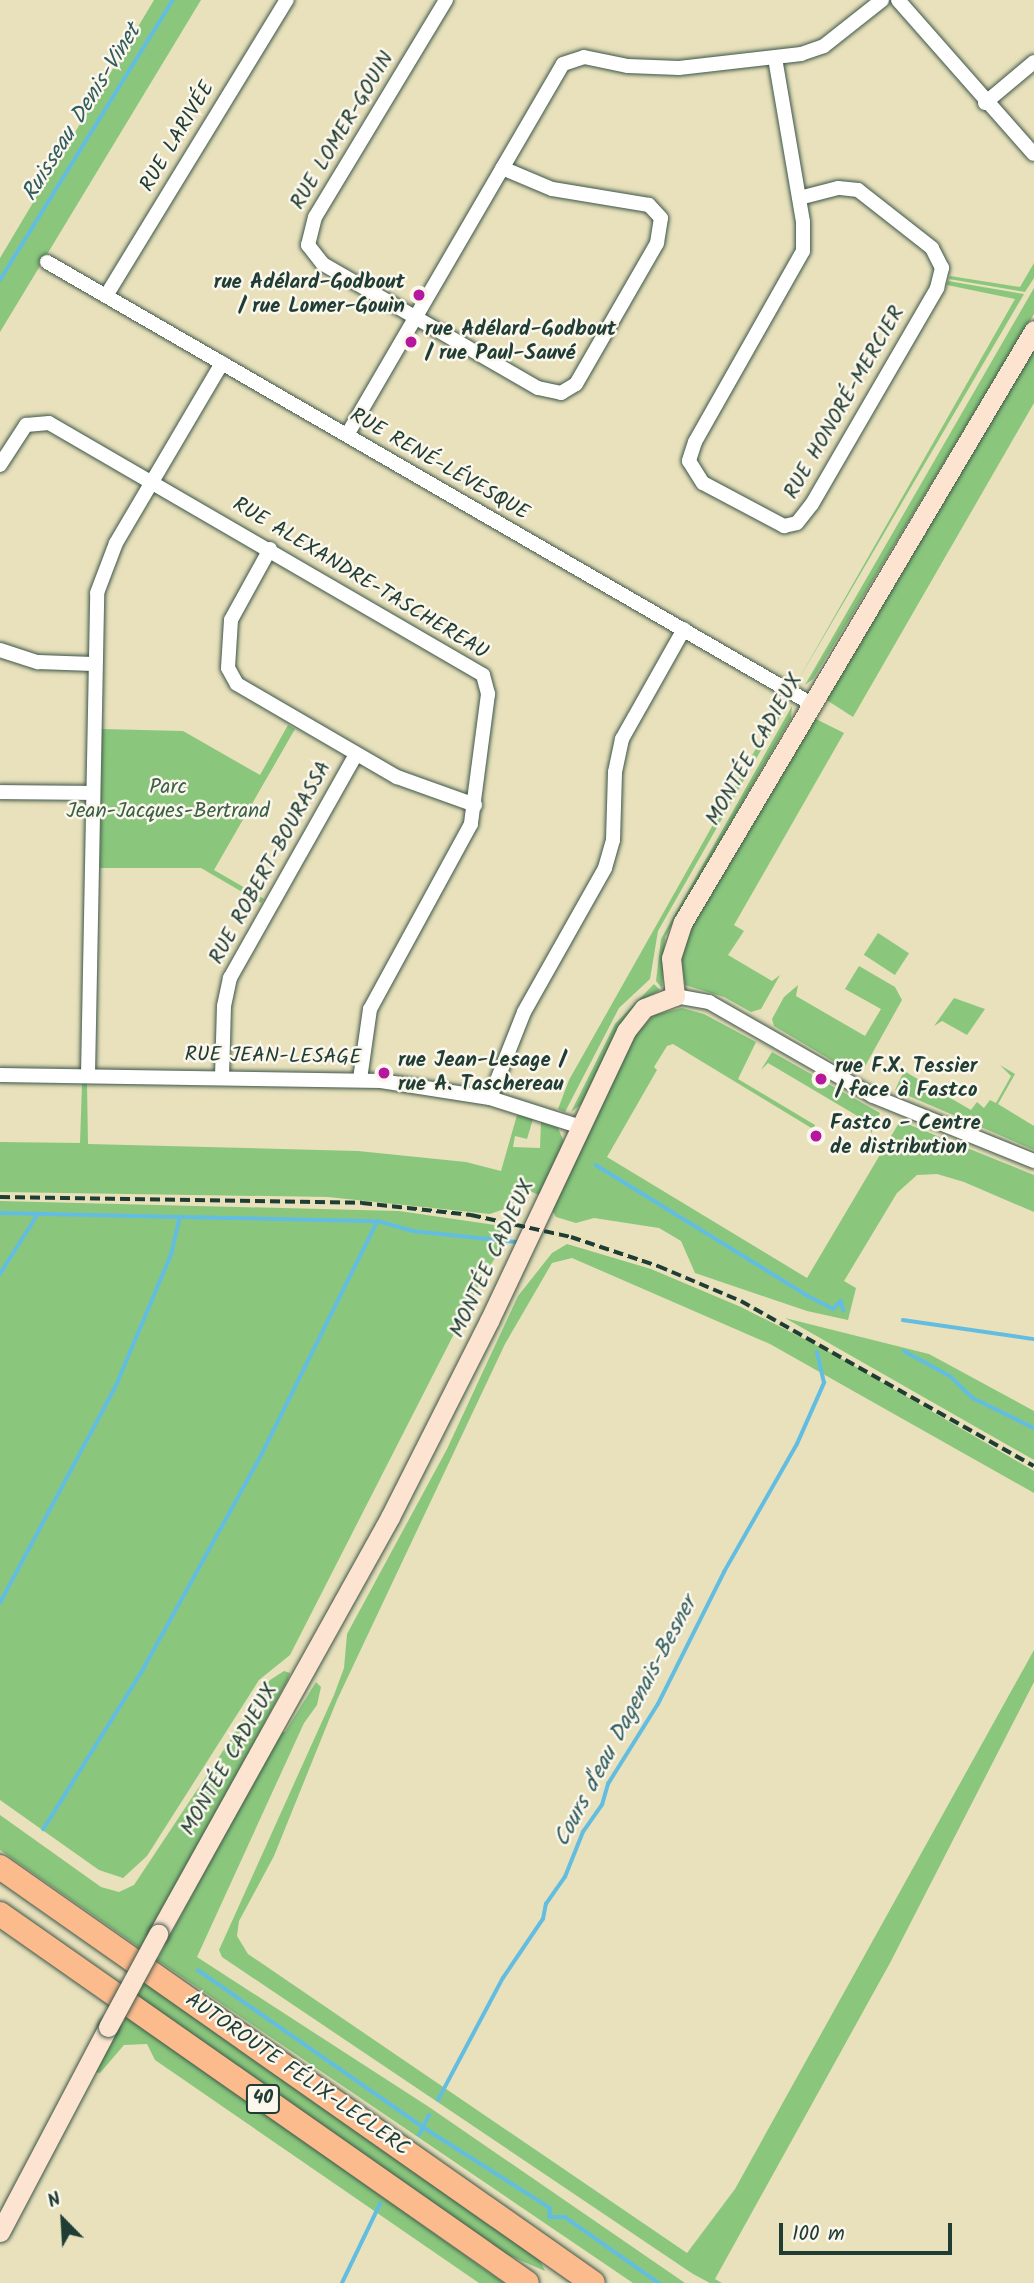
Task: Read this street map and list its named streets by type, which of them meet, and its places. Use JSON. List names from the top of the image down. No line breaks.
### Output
{"streets":{"highway":["AUTOROUTE FÉLIX-LECLERC","40"],"street":["RUE LOMER-GOUIN","RUE LARIVÉE","RUE HONORÉ-MERCIER","RUE RENÉ-LÉVESQUE","RUE ALEXANDRE-TASCHEREAU","MONTÉE CADIEUX","RUE ROBERT-BOURASSA","RUE JEAN-LESAGE"]},"crossings":[["RUE LARIVÉE","RUE RENÉ-LÉVESQUE"],["RUE RENÉ-LÉVESQUE","MONTÉE CADIEUX"],["RUE ALEXANDRE-TASCHEREAU","RUE JEAN-LESAGE"],["MONTÉE CADIEUX","RUE JEAN-LESAGE"],["RUE ROBERT-BOURASSA","RUE JEAN-LESAGE"]],"water":["Ruisseau Denis-Vinet","Cours d'eau Dagenais-Besner"],"parks":["Parc Jean-Jacques-Bertrand"],"places":["rue Adélard-Godbout / rue Lomer-Gouin","rue Adélard-Godbout / rue Paul-Sauvé","rue Jean-Lesage / rue A. Taschereau","rue F.X. Tessier / face à Fastco","Fastco - Centre de distribution"],"scale_bar":"100 m","north":"top left"}
